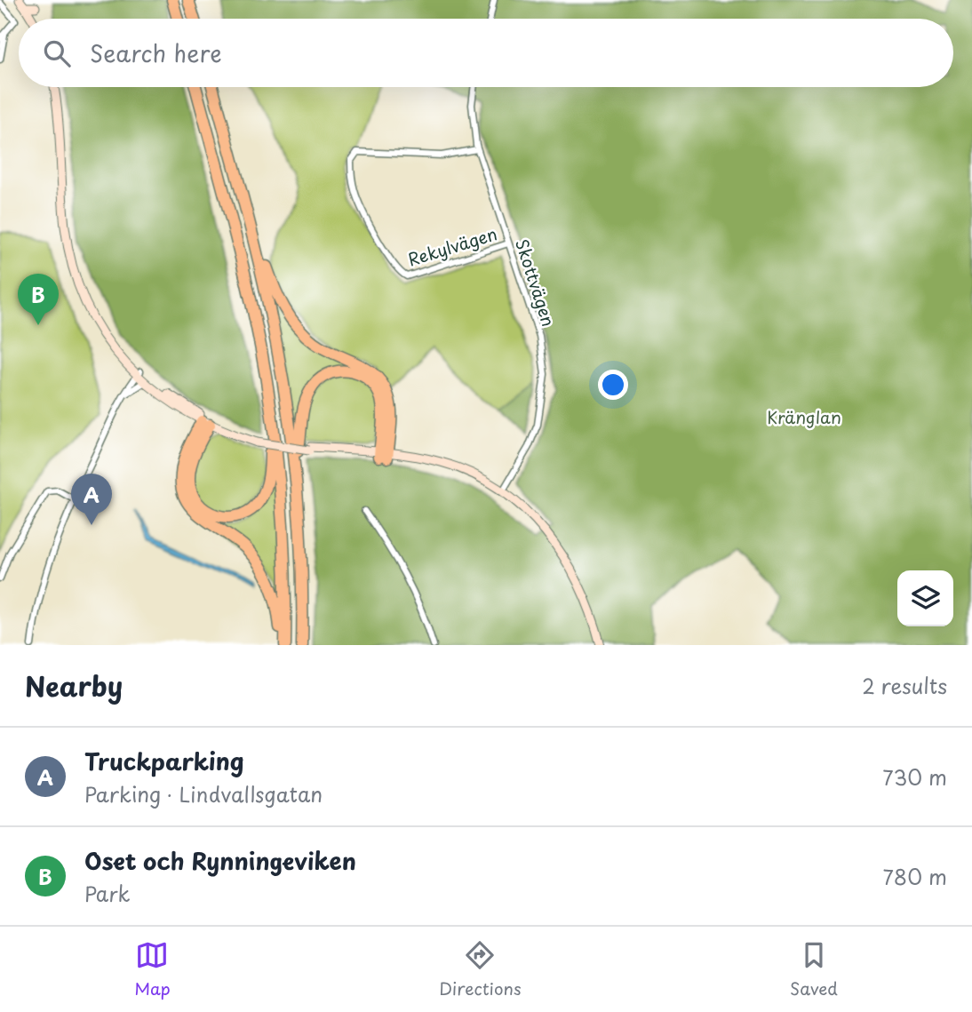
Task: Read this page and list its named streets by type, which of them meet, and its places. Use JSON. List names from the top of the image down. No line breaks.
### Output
{"streets":{"street":["Rekylvägen","Skottvägen"]},"crossings":[["Rekylvägen","Skottvägen"]],"parks":["Kränglan"],"page":{"search":"Search here","pins":["B","A"],"heading":["Nearby","2 results"],"list":[{"mark":"A","name":"Truckparking","note":"Parking · Lindvallsgatan","value":"730 m"},{"mark":"B","name":"Oset och Rynningeviken","note":"Park","value":"780 m"}],"nav":["Map","Directions","Saved"]}}
